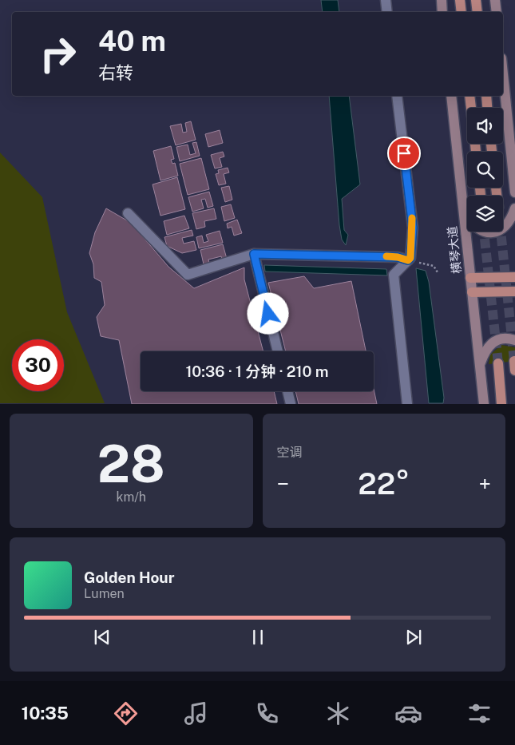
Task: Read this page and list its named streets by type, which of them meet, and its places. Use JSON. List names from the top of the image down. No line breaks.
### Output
{"streets":{"main road":["横琴大道"]},"page":{"turn":["40 m","右转"],"limit":"30","trip":"10:36 · 1 分钟 · 210 m","tile":[["28","km/h"],"空调"],"heat":["−","22°","+"],"song":["Golden Hour","Lumen"],"tabs":"10:35"}}
